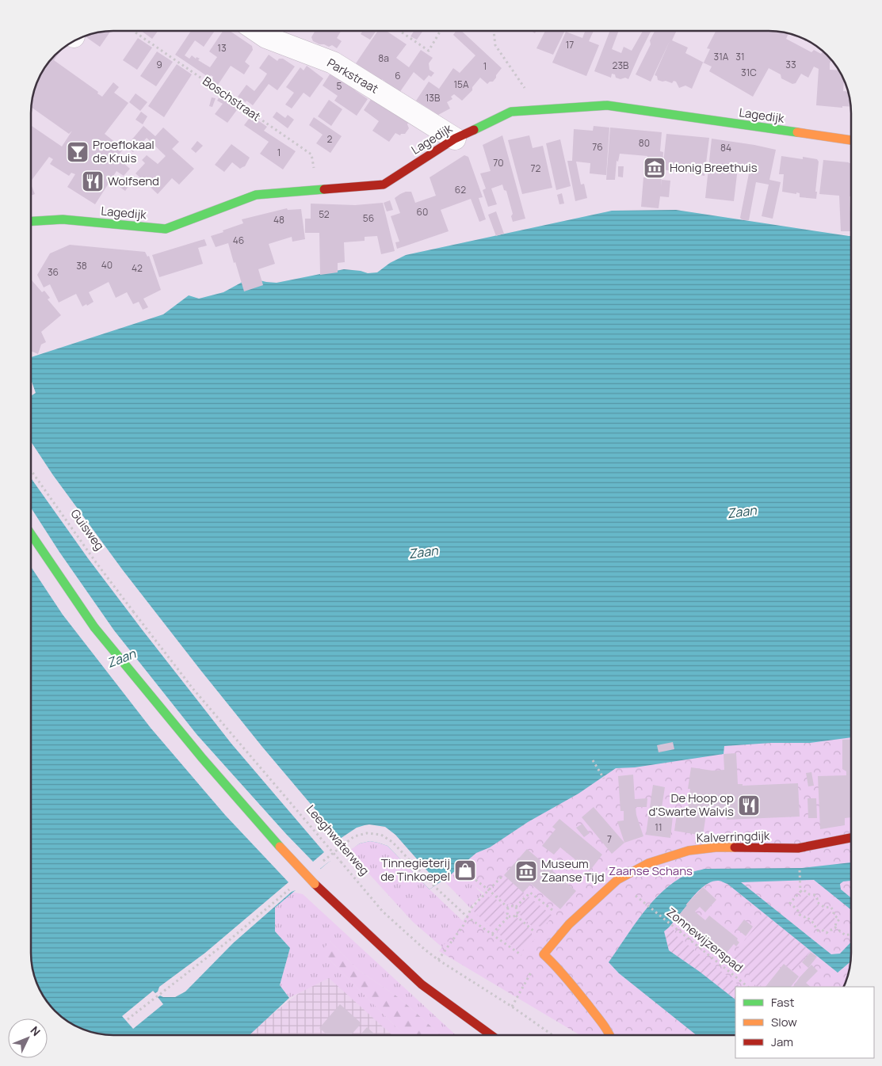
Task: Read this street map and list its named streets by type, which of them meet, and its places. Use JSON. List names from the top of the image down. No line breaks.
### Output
{"streets":{"street":["Parkstraat","Lagedijk","Kalverringdijk"],"path":["Boschstraat","Guisweg","Leeghwaterweg","Zonnewijzerspad"]},"crossings":[["Parkstraat","Lagedijk"],["Boschstraat","Lagedijk"],["Guisweg","Leeghwaterweg"]],"water":["Zaan"],"parks":["Zaanse Schans"],"places":{"bar":["Proeflokaal de Kruis"],"museum":["Honig Breethuis","Museum Zaanse Tijd"],"restaurant":["Wolfsend","De Hoop op d'Swarte Walvis"],"shop":["Tinnegieterij de Tinkoepel"]},"house_numbers":["17","13","31A","31","8a","9","33","23B","1","31C","6","15A","5","13B","2","80","76","84","1","70","72","62","60","52","56","48","46","40","38","42","36","11","7"],"legend":["Fast","Slow","Jam"],"north":"top right"}
